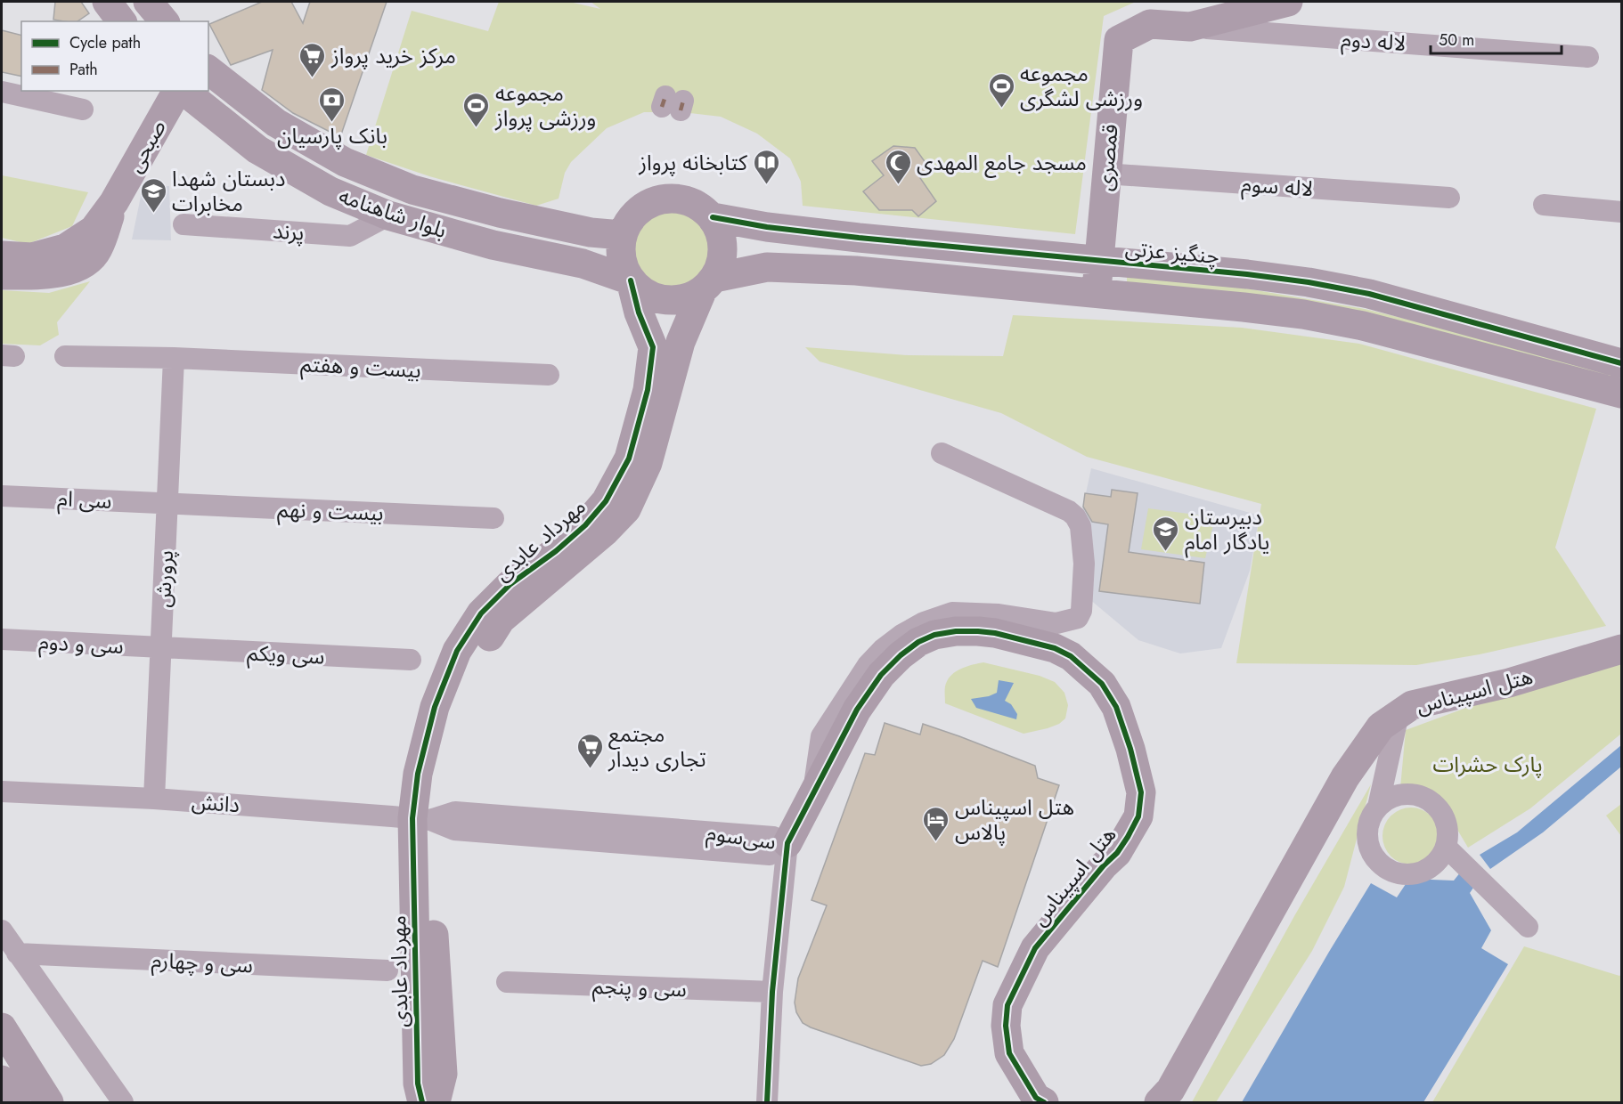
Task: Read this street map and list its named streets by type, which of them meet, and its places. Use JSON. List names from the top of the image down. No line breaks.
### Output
{"streets":{"street":["لاله دوم","صبحی","قمصری","لاله سوم","بلوار شاهنامه","پرند","چنگیز عزتی","بیست و هفتم","سی ام","بیست و نهم","مهرداد عابدی","پرورش","سی و دوم","سی ویکم","هتل اسپیناس","دانش","سی‌سوم","سی و چهارم","سی و پنجم"]},"crossings":[["لاله دوم","قمصری"],["قمصری","لاله سوم"],["قمصری","چنگیز عزتی"],["بلوار شاهنامه","پرند"],["بلوار شاهنامه","چنگیز عزتی"],["بلوار شاهنامه","مهرداد عابدی"],["چنگیز عزتی","مهرداد عابدی"],["بیست و هفتم","پرورش"],["سی ام","بیست و نهم"],["سی ام","پرورش"],["بیست و نهم","پرورش"],["مهرداد عابدی","دانش"],["مهرداد عابدی","سی‌سوم"],["پرورش","سی و دوم"],["پرورش","سی ویکم"],["پرورش","دانش"],["سی و دوم","سی ویکم"],["هتل اسپیناس","سی‌سوم"],["دانش","سی‌سوم"]],"parks":["پارک حشرات"],"places":{"supermarket":["مرکز خرید پرواز","مجتمع تجاری دیدار"],"sports":["مجموعه ورزشی لشگری","مجموعه ورزشی پرواز"],"bank":["بانک پارسیان"],"library":["کتابخانه پرواز"],"mosque":["مسجد جامع المهدی"],"school or university":["دبستان شهدا مخابرات","دبیرستان یادگار امام"],"hotel":["هتل اسپیناس پالاس"]},"legend":["Cycle path","Path"],"scale_bar":"50 m"}
